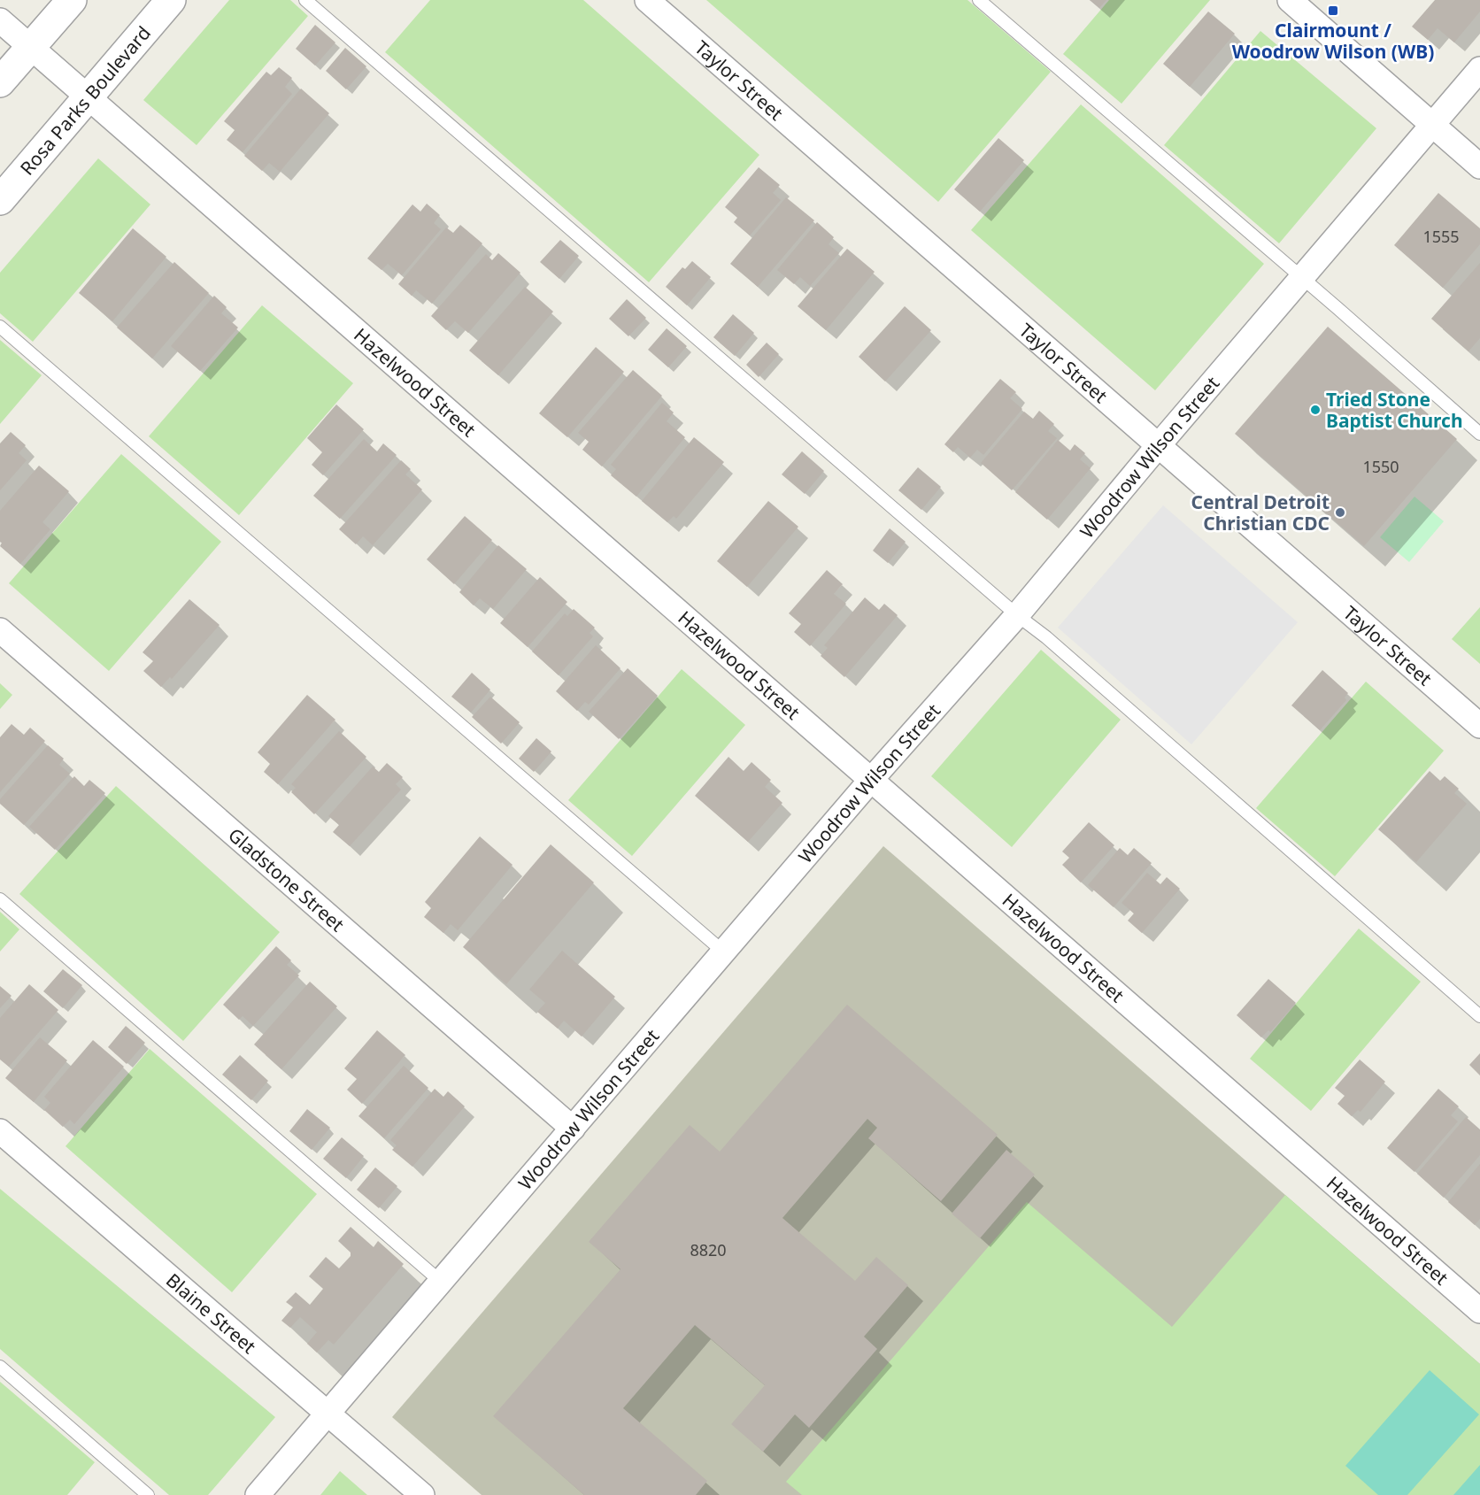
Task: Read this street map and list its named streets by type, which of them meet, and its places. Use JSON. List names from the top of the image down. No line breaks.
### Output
{"streets":{"street":["Taylor Street","Rosa Parks Boulevard","Hazelwood Street","Woodrow Wilson Street","Gladstone Street","Blaine Street"]},"crossings":[["Taylor Street","Woodrow Wilson Street"],["Rosa Parks Boulevard","Hazelwood Street"],["Hazelwood Street","Woodrow Wilson Street"],["Woodrow Wilson Street","Gladstone Street"],["Woodrow Wilson Street","Blaine Street"]],"places":{"transit":["Clairmount / Woodrow Wilson (WB)"],"other":["Tried Stone Baptist Church","Central Detroit Christian CDC"]},"house_numbers":["1555","1550","8820"]}
